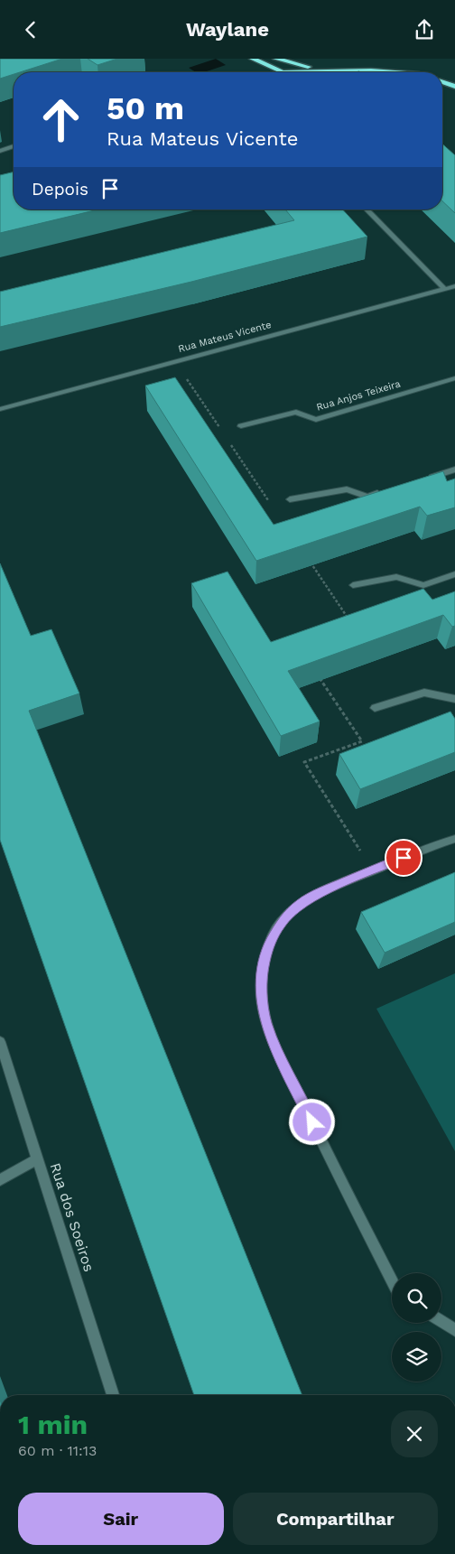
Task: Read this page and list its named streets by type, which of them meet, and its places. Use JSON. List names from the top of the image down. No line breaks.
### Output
{"streets":{"street":["Rua Mateus Vicente","Rua Anjos Teixeira","Rua dos Soeiros"]},"page":{"header":"Waylane","turn":["50 m","Rua Mateus Vicente"],"then":"Depois","heading":["1 min","60 m · 11:13"],"buttons":["Sair","Compartilhar"]}}
